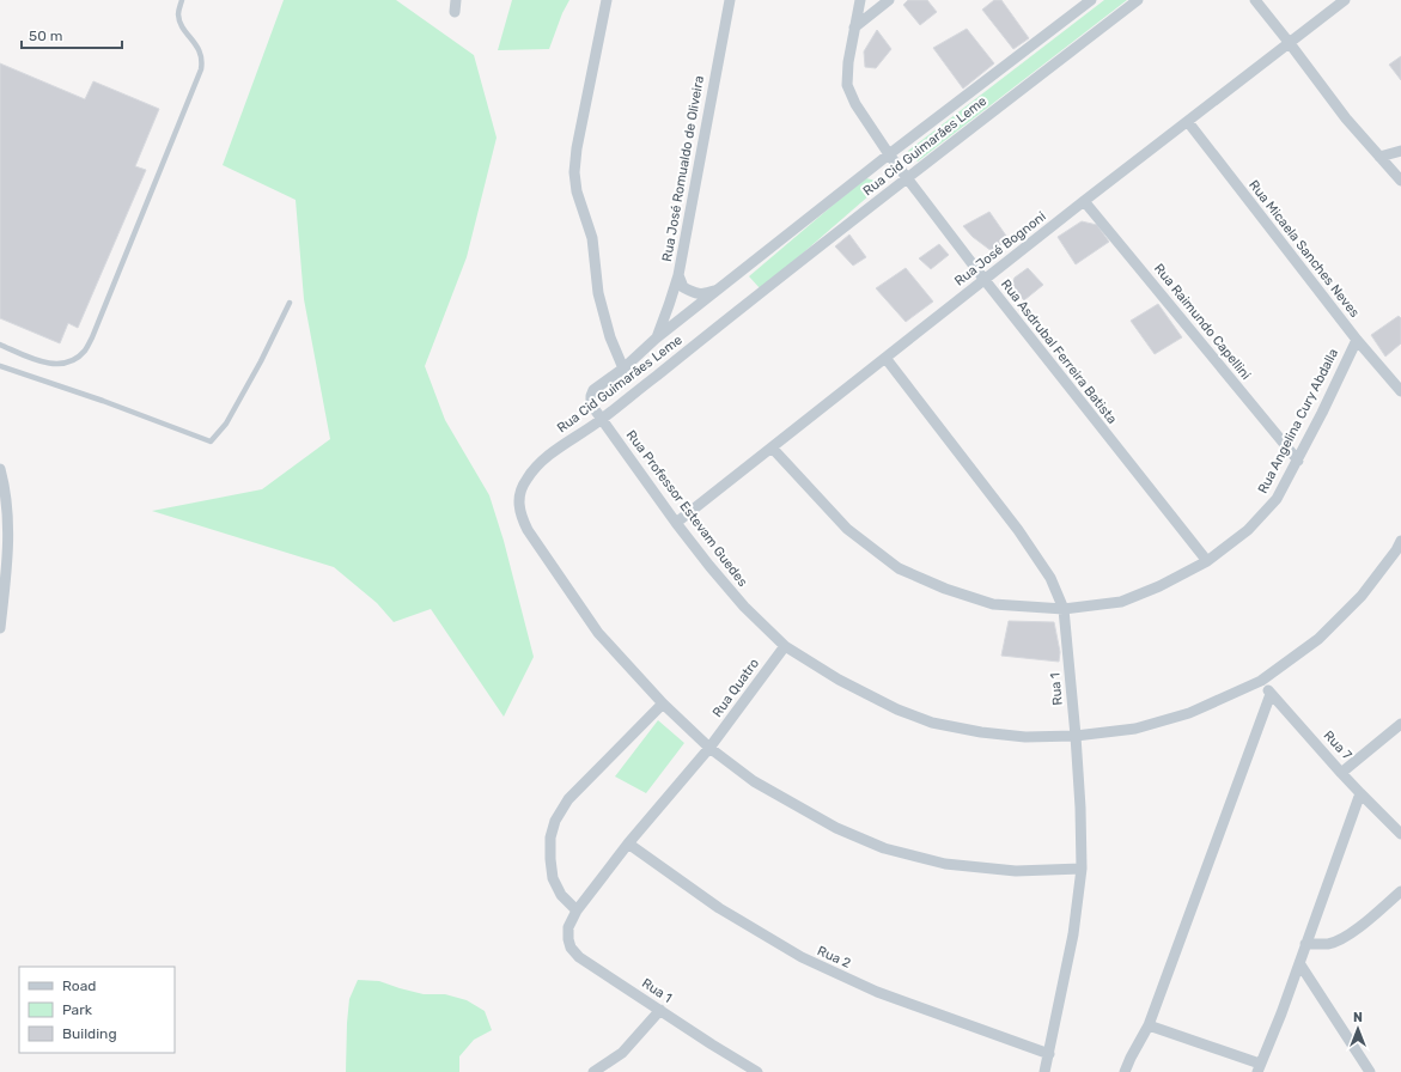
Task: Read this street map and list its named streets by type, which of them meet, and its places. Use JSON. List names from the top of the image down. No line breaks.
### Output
{"streets":{"street":["Rua Cid Guimarães Leme","Rua José Romualdo de Oliveira","Rua José Bognoni","Rua Micaela Sanches Neves","Rua Raimundo Capellini","Rua Asdrubal Ferreira Batista","Rua Angelina Cury Abdalla","Rua Professor Estevam Guedes","Rua Quatro","Rua 1","Rua 7","Rua 2"]},"crossings":[["Rua Cid Guimarães Leme","Rua José Romualdo de Oliveira"],["Rua Cid Guimarães Leme","Rua Asdrubal Ferreira Batista"],["Rua Cid Guimarães Leme","Rua Professor Estevam Guedes"],["Rua Cid Guimarães Leme","Rua Quatro"],["Rua Cid Guimarães Leme","Rua 1"],["Rua José Bognoni","Rua Micaela Sanches Neves"],["Rua José Bognoni","Rua Raimundo Capellini"],["Rua José Bognoni","Rua Asdrubal Ferreira Batista"],["Rua José Bognoni","Rua Angelina Cury Abdalla"],["Rua José Bognoni","Rua Professor Estevam Guedes"],["Rua José Bognoni","Rua 1"],["Rua Micaela Sanches Neves","Rua Angelina Cury Abdalla"],["Rua Raimundo Capellini","Rua Angelina Cury Abdalla"],["Rua Asdrubal Ferreira Batista","Rua Angelina Cury Abdalla"],["Rua Angelina Cury Abdalla","Rua 1"],["Rua Professor Estevam Guedes","Rua Quatro"],["Rua Professor Estevam Guedes","Rua 1"],["Rua Professor Estevam Guedes","Rua 7"],["Rua Quatro","Rua 1"],["Rua Quatro","Rua 2"],["Rua 1","Rua 2"]],"legend":["Road","Park","Building"],"scale_bar":"50 m","north":"top"}
